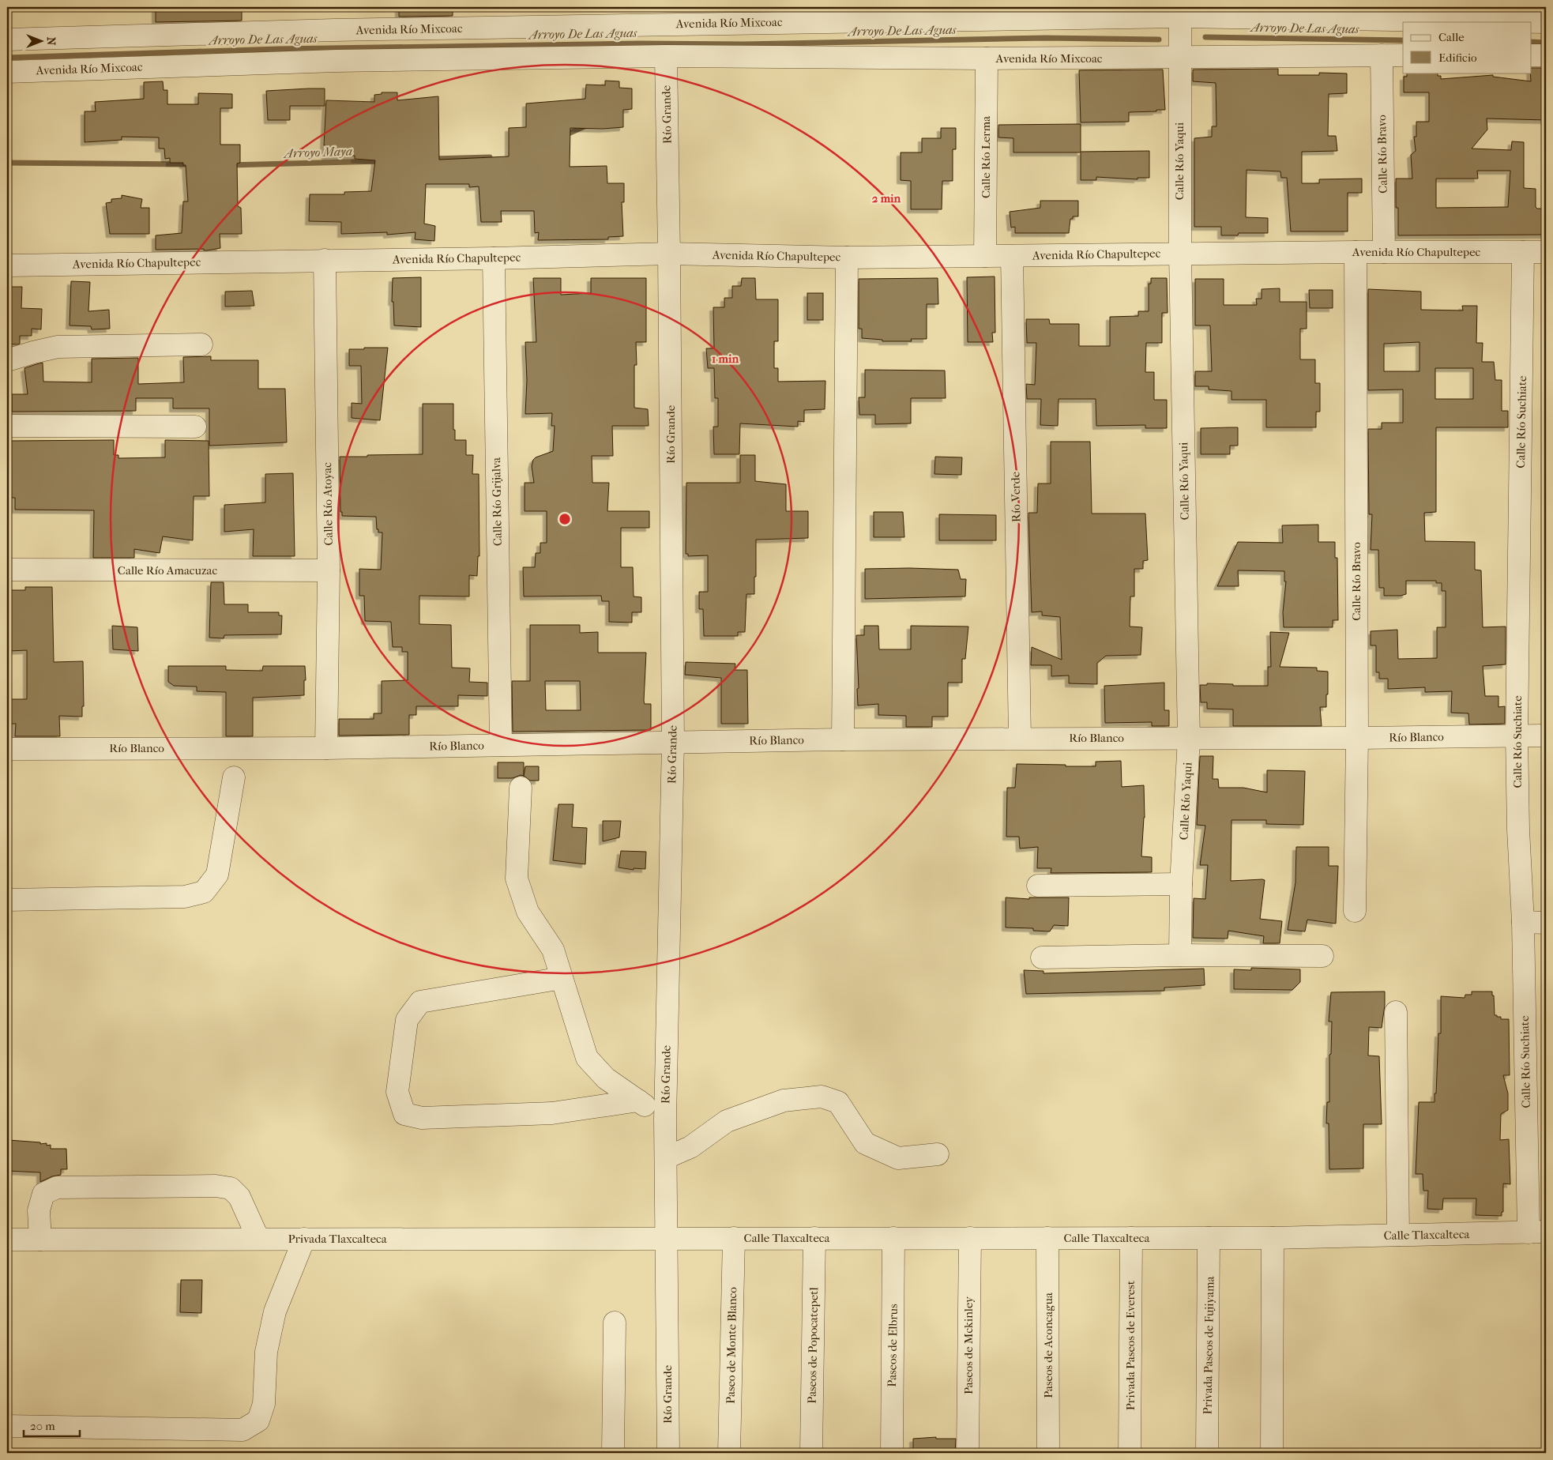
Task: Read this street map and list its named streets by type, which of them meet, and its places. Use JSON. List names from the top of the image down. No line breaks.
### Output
{"streets":{"street":["Avenida Río Mixcoac","Río Grande","Calle Río Bravo","Calle Río Lerma","Calle Río Yaqui","Avenida Río Chapultepec","Calle Río Suchiate","Río Verde","Calle Río Grijalva","Calle Río Atoyac","Calle Río Amacuzac","Río Blanco","Calle Tlaxcalteca","Privada Tlaxcalteca","Paseo de Monte Blanco","Paseos de Popocatepetl","Paseos de Elbrus","Paseos de Mckinley","Paseos de Aconcagua","Privada Paseos de Everest","Privada Paseos de Fujiyama"]},"crossings":[["Avenida Río Mixcoac","Río Grande"],["Avenida Río Mixcoac","Calle Río Bravo"],["Avenida Río Mixcoac","Calle Río Lerma"],["Avenida Río Mixcoac","Calle Río Yaqui"],["Río Grande","Avenida Río Chapultepec"],["Río Grande","Río Blanco"],["Río Grande","Calle Tlaxcalteca"],["Río Grande","Privada Tlaxcalteca"],["Calle Río Bravo","Avenida Río Chapultepec"],["Calle Río Bravo","Río Blanco"],["Calle Río Lerma","Avenida Río Chapultepec"],["Calle Río Yaqui","Avenida Río Chapultepec"],["Calle Río Yaqui","Río Blanco"],["Avenida Río Chapultepec","Calle Río Suchiate"],["Avenida Río Chapultepec","Río Verde"],["Avenida Río Chapultepec","Calle Río Grijalva"],["Avenida Río Chapultepec","Calle Río Atoyac"],["Calle Río Suchiate","Río Blanco"],["Calle Río Suchiate","Calle Tlaxcalteca"],["Río Verde","Río Blanco"],["Calle Río Grijalva","Río Blanco"],["Calle Río Atoyac","Calle Río Amacuzac"],["Calle Río Atoyac","Río Blanco"],["Calle Tlaxcalteca","Privada Tlaxcalteca"],["Calle Tlaxcalteca","Paseo de Monte Blanco"],["Calle Tlaxcalteca","Paseos de Popocatepetl"],["Calle Tlaxcalteca","Paseos de Elbrus"],["Calle Tlaxcalteca","Paseos de Mckinley"],["Calle Tlaxcalteca","Paseos de Aconcagua"],["Calle Tlaxcalteca","Privada Paseos de Everest"],["Calle Tlaxcalteca","Privada Paseos de Fujiyama"]],"water":["Arroyo De Las Aguas","Arroyo Maya"],"legend":["Calle","Edificio"],"scale_bar":"20 m","north":"right","rings":["2 min","1 min"]}
